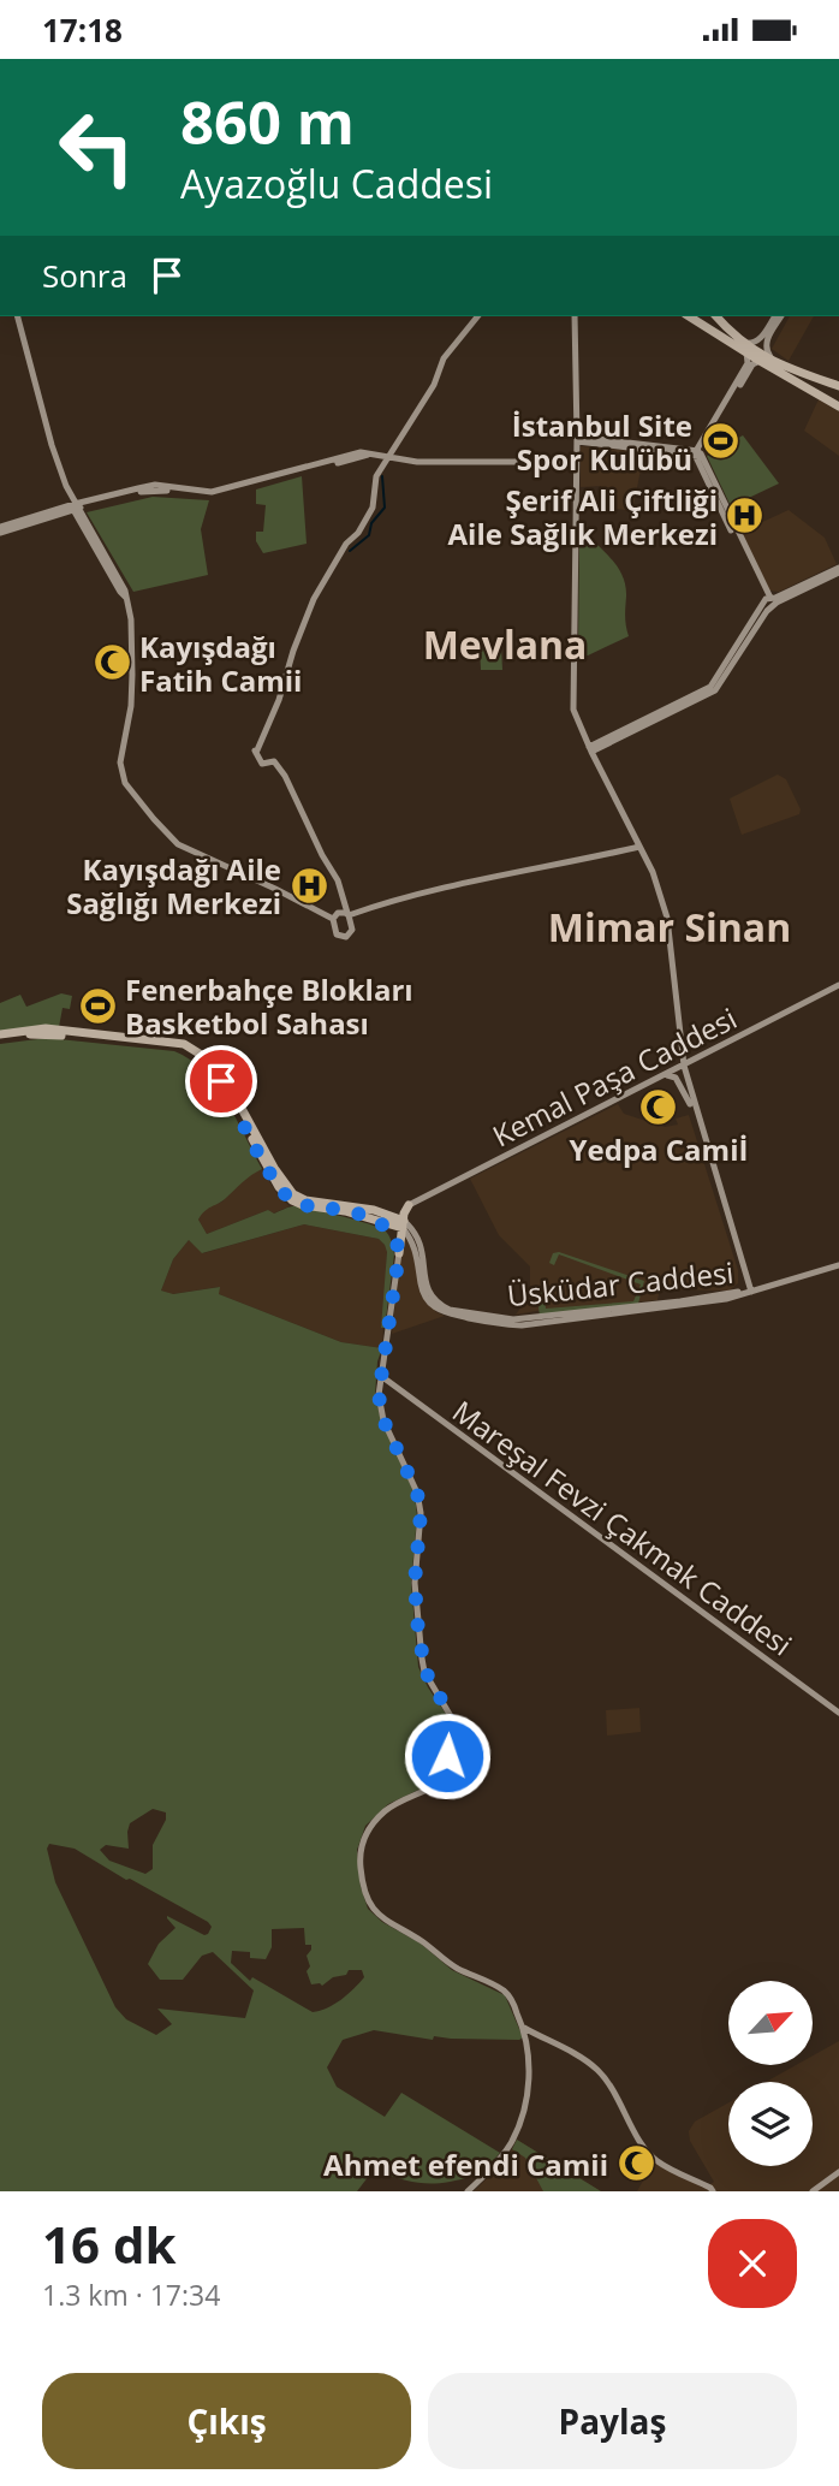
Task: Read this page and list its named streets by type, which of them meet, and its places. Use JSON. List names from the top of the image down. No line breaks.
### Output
{"streets":{"street":["Kemal Paşa Caddesi","Üsküdar Caddesi","Mareşal Fevzi Çakmak Caddesi"]},"crossings":[["Kemal Paşa Caddesi","Üsküdar Caddesi"]],"districts":["Mevlana","Mimar Sinan"],"places":{"sports":["İstanbul Site Spor Kulübü","Fenerbahçe Blokları Basketbol Sahası"],"hospital":["Şerif Ali Çiftliği Aile Sağlık Merkezi","Kayışdağı Aile Sağlığı Merkezi"],"mosque":["Kayışdağı Fatih Camii","Yedpa Camiİ","Ahmet efendi Camii"]},"north":"top right","page":{"status":"17:18","turn":["860 m","Ayazoğlu Caddesi"],"then":"Sonra","heading":["16 dk","1.3 km · 17:34"],"buttons":["Çıkış","Paylaş"]}}
